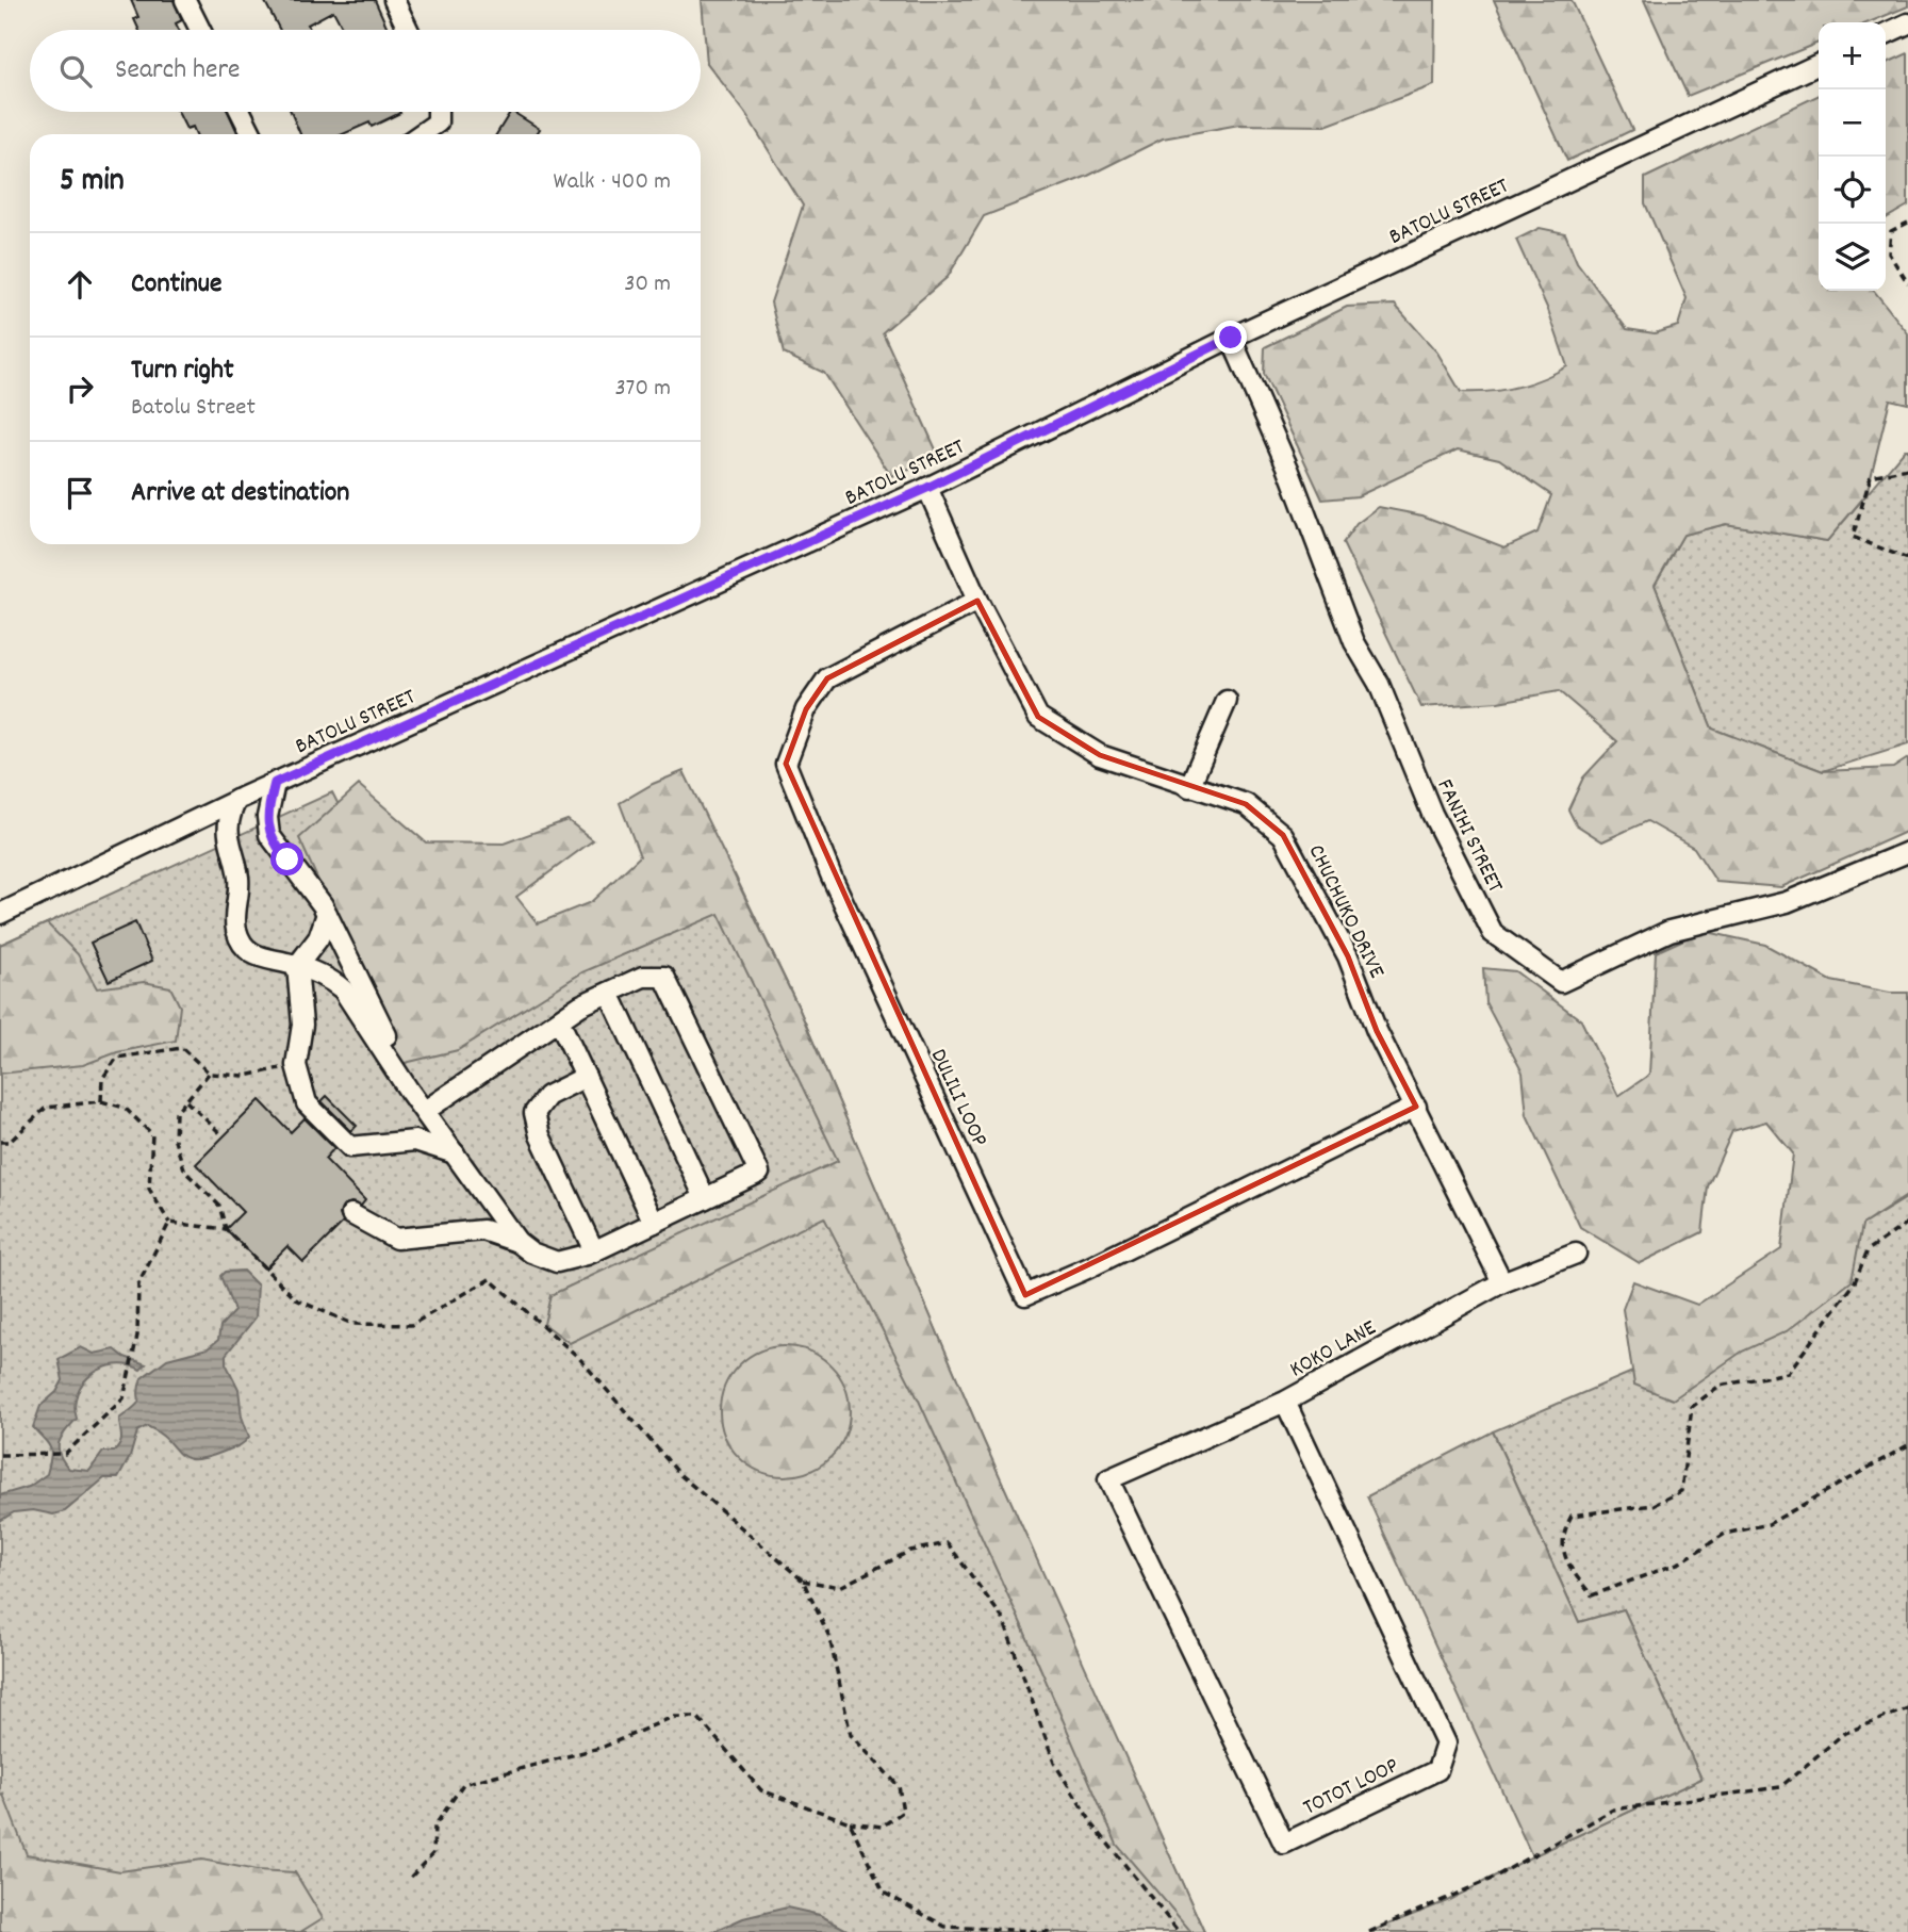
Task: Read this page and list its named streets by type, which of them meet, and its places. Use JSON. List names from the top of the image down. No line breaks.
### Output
{"streets":{"street":["BATOLU STREET","FANIHI STREET","CHUCHUKO DRIVE","DULILI LOOP","KOKO LANE","TOTOT LOOP"]},"crossings":[["BATOLU STREET","FANIHI STREET"],["BATOLU STREET","CHUCHUKO DRIVE"],["CHUCHUKO DRIVE","DULILI LOOP"],["CHUCHUKO DRIVE","KOKO LANE"],["KOKO LANE","TOTOT LOOP"]],"page":{"map_buttons":["+","−"],"search":"Search here","heading":["5 min","Walk · 400 m"],"list":[["Continue","30 m"],["Turn right","Batolu Street","370 m"],"Arrive at destination"]}}
